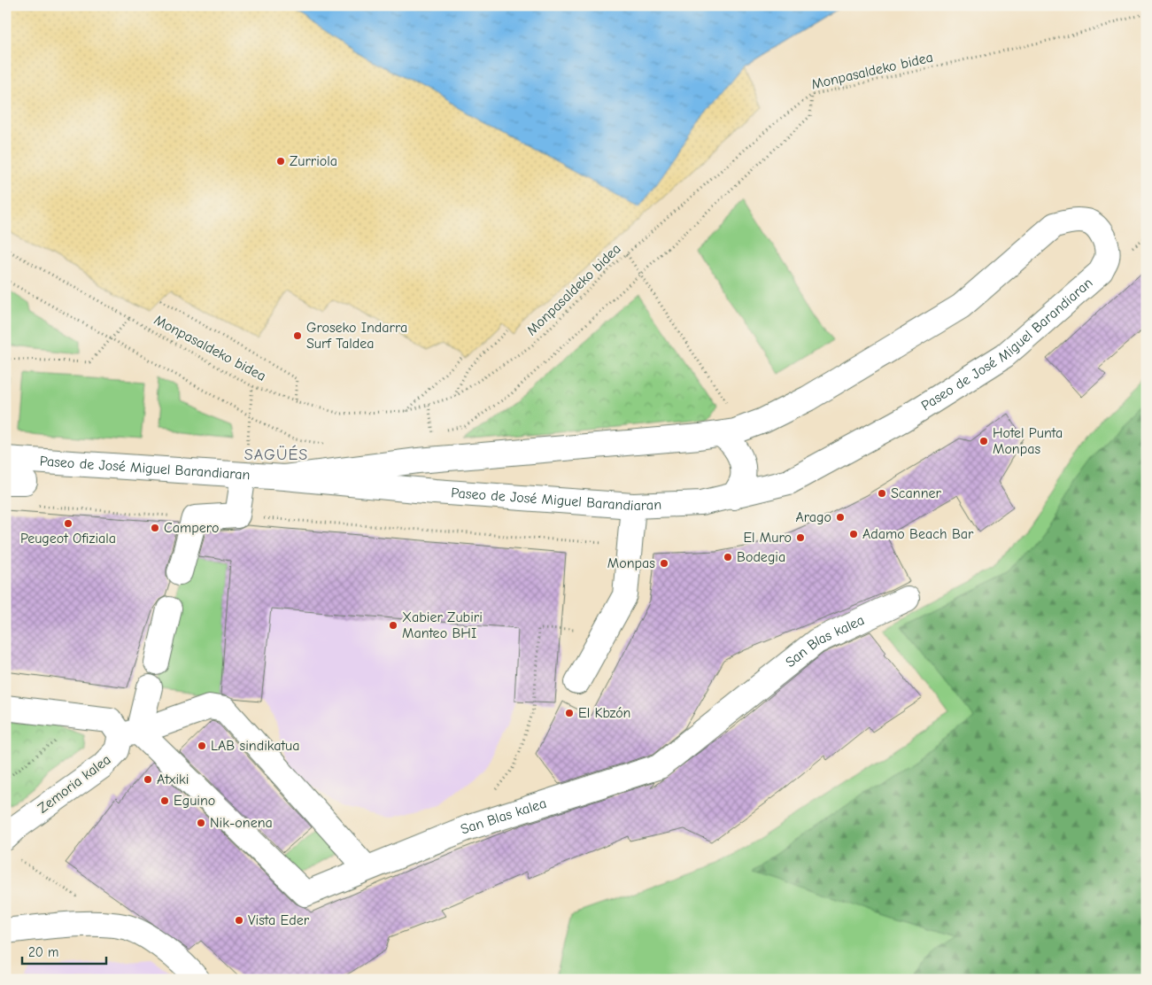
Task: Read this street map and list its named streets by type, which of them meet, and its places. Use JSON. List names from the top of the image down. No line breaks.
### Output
{"streets":{"street":["Paseo de José Miguel Barandiaran","San Blas kalea","Zemoria kalea"],"path":["Monpasaldeko bidea"]},"crossings":[["San Blas kalea","Zemoria kalea"]],"districts":["SAGÜÉS"],"places":["Zurriola","Groseko Indarra Surf Taldea","Hotel Punta Monpas","Scanner","Arago","Peugeot Ofiziala","Campero","Adamo Beach Bar","El Muro","Bodegia","Monpas","Xabier Zubiri Manteo BHI","El Kbzón","LAB sindikatua","Atxiki","Eguino","Nik-onena","Vista Eder"],"scale_bar":"20 m"}
